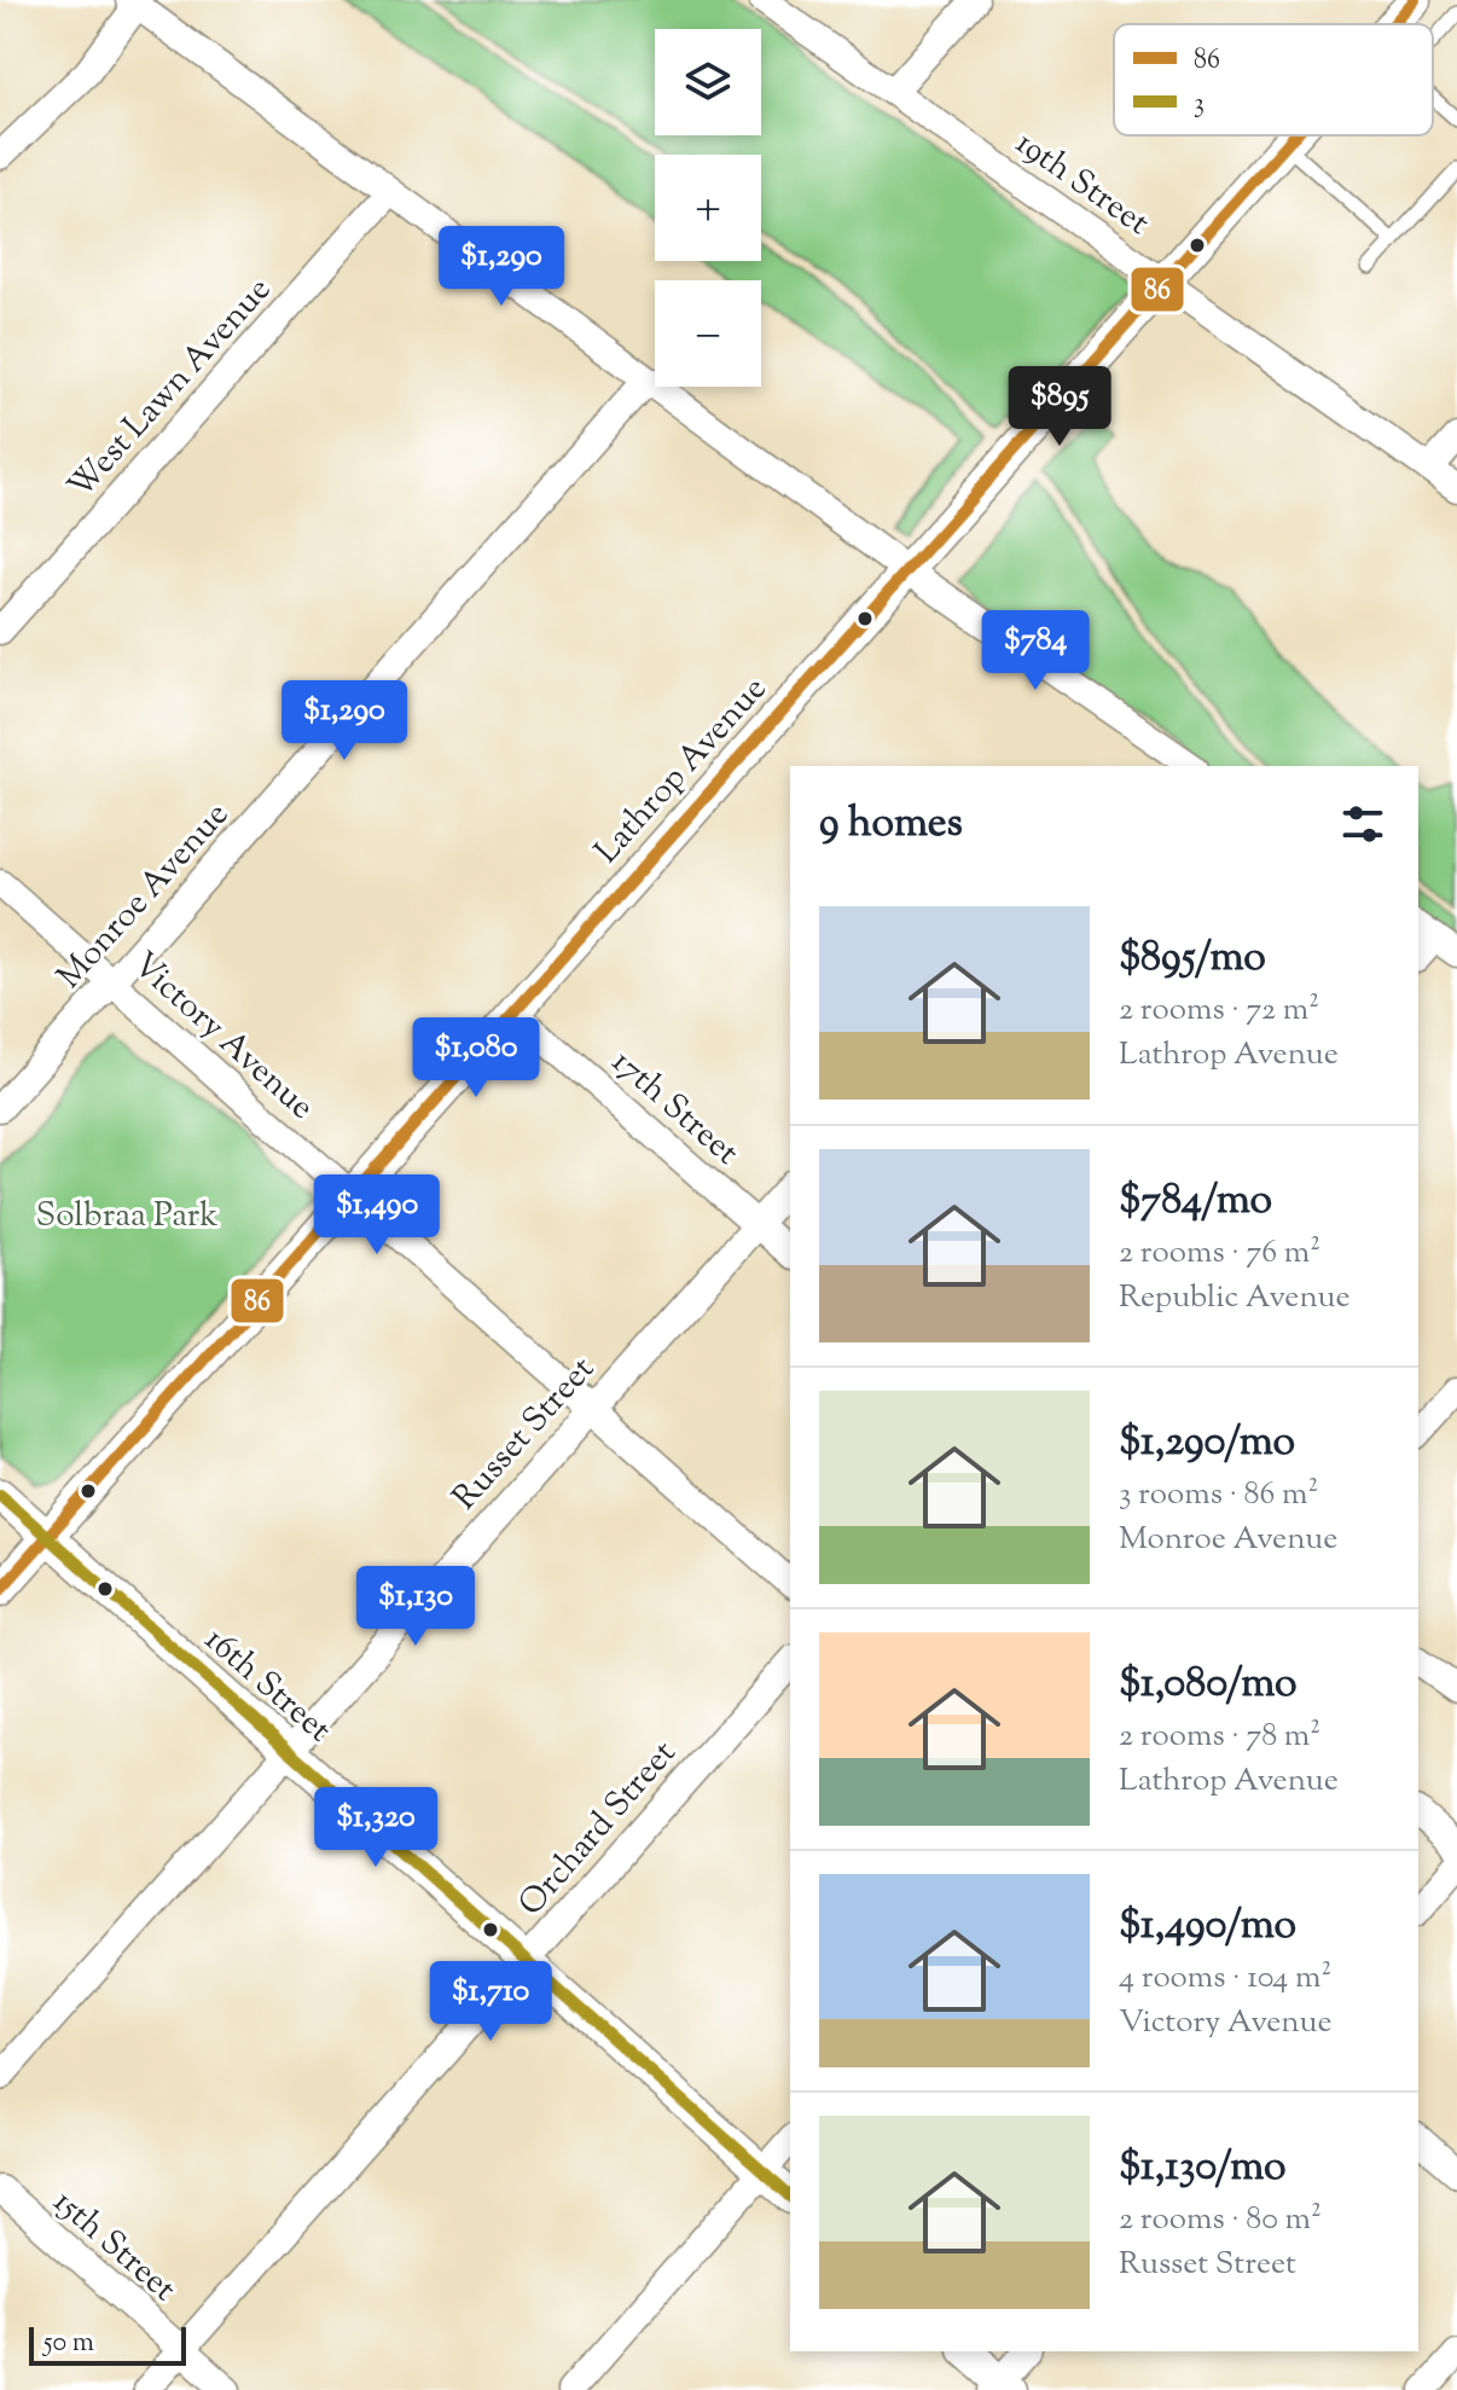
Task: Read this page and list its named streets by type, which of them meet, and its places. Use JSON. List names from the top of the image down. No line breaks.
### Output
{"streets":{"street":["19th Street","West Lawn Avenue","Lathrop Avenue","Monroe Avenue","Victory Avenue","17th Street","Russet Street","16th Street","Orchard Street","15th Street"]},"crossings":[["19th Street","Lathrop Avenue"],["Lathrop Avenue","Victory Avenue"],["Lathrop Avenue","17th Street"],["Lathrop Avenue","16th Street"],["Monroe Avenue","Victory Avenue"],["Victory Avenue","Russet Street"],["17th Street","Russet Street"],["Russet Street","16th Street"],["16th Street","Orchard Street"],["Orchard Street","15th Street"]],"parks":["Solbraa Park"],"lines":["transit line 86","transit line 3"],"legend":["86","3"],"scale_bar":"50 m","page":{"map_buttons":["+","−"],"price":["$1,290","$895","$784","$1,290","$1,080","$1,490","$1,130","$1,320","$1,710"],"heading":"9 homes","list":[{"name":"$895/mo","note":"2 rooms · 72 m² · Lathrop Avenue"},{"name":"$784/mo","note":"2 rooms · 76 m² · Republic Avenue"},{"name":"$1,290/mo","note":"3 rooms · 86 m² · Monroe Avenue"},{"name":"$1,080/mo","note":"2 rooms · 78 m² · Lathrop Avenue"},{"name":"$1,490/mo","note":"4 rooms · 104 m² · Victory Avenue"},{"name":"$1,130/mo","note":"2 rooms · 80 m² · Russet Street"}],"scale":"50 m"}}
